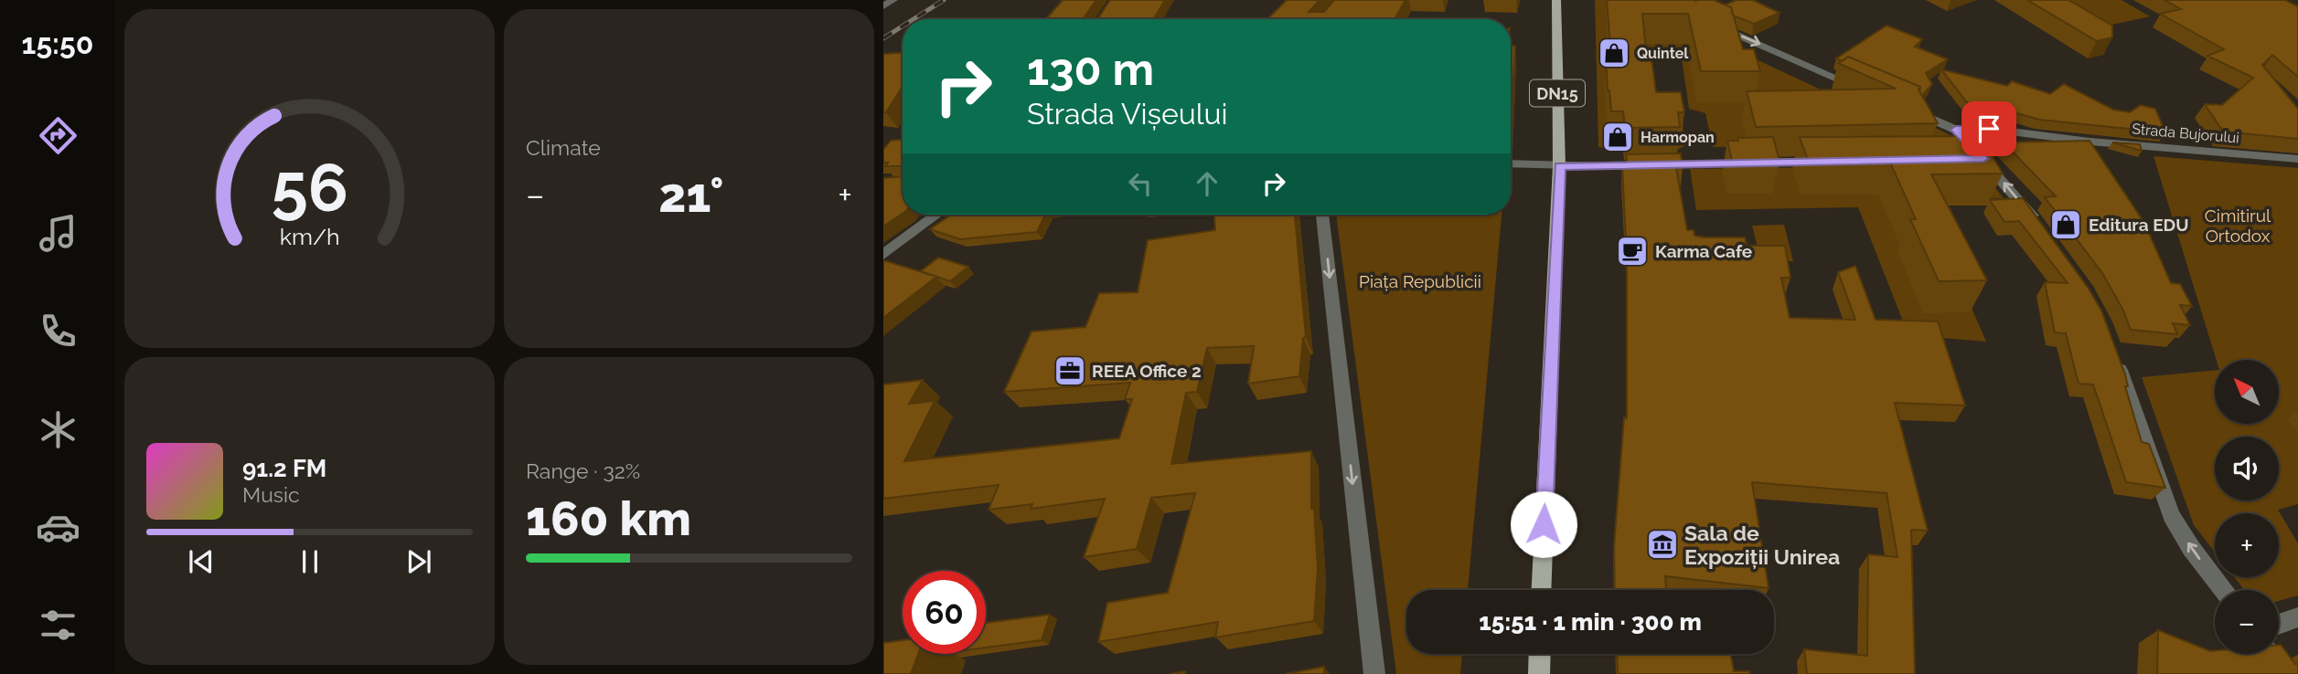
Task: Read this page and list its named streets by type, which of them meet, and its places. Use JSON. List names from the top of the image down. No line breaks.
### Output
{"streets":{"main road":["DN15"],"street":["Strada Bujorului"]},"parks":["Cimitirul Ortodox","Piața Republicii"],"places":{"shop":["Quintel","Harmopan","Editura EDU"],"cafe":["Karma Cafe"],"office":["REEA Office 2"],"museum":["Sala de Expoziții Unirea"]},"north":"top left","page":{"tabs":"15:50","tile":["Climate",["Range · 32%","160 km"]],"turn":["130 m","Strada Vișeului"],"heat":["−","21°","+"],"map_buttons":["+","−"],"song":["91.2 FM","Music"],"limit":"60","trip":"15:51 · 1 min · 300 m","gauge":["56","km/h"]}}
